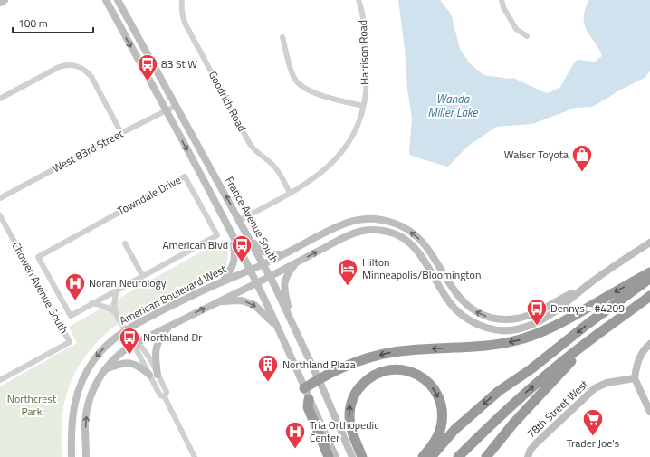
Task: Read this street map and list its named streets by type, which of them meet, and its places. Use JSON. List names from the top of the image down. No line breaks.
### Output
{"streets":{"main road":["France Avenue South","American Boulevard West","78th Street West"],"street":["Harrison Road","Goodrich Road","West 83rd Street","Towndale Drive","Chowen Avenue South"]},"crossings":[["Harrison Road","Goodrich Road"],["Harrison Road","France Avenue South"],["West 83rd Street","France Avenue South"],["France Avenue South","American Boulevard West"]],"water":["Wanda Miller Lake"],"parks":["Northcrest Park"],"places":{"bus stop":["83 St W","American Blvd","Dennys - #4209","Northland Dr"],"shop":["Walser Toyota"],"hotel":["Hilton Minneapolis/Bloomington"],"hospital":["Noran Neurology","Tria Orthopedic Center"],"building":["Northland Plaza"],"supermarket":["Trader Joe's"]},"scale_bar":"100 m"}
